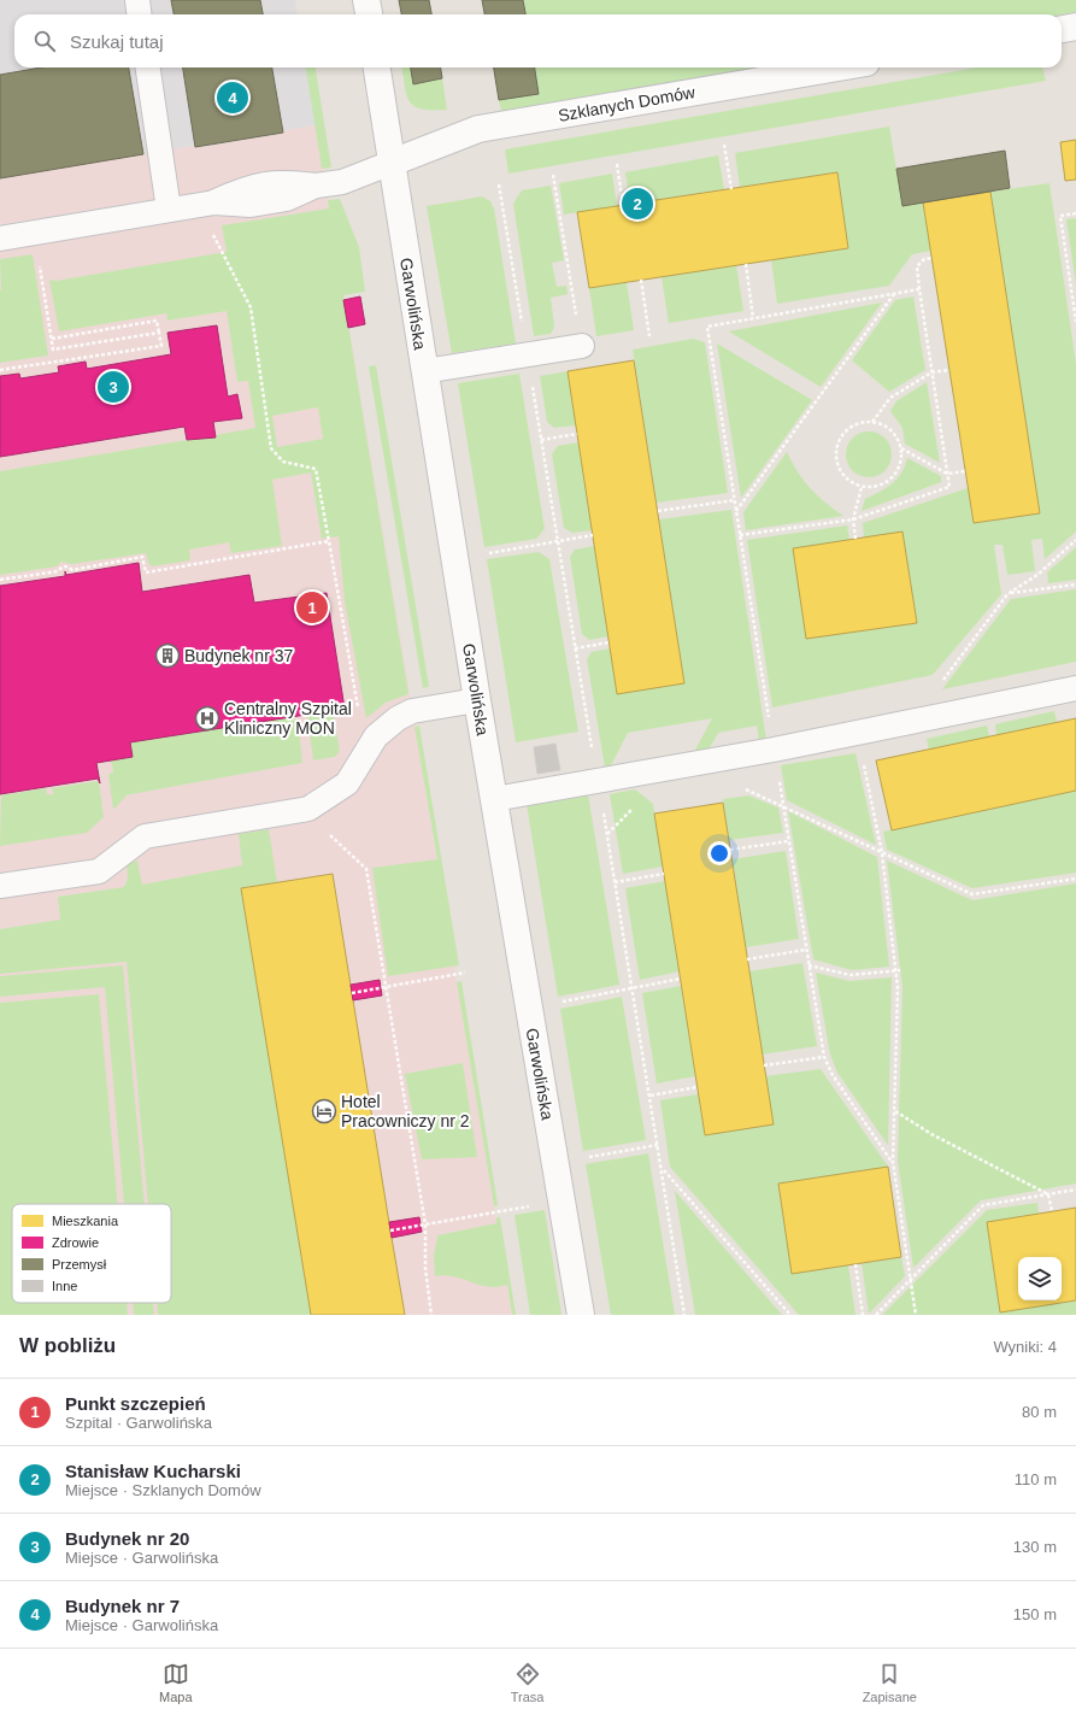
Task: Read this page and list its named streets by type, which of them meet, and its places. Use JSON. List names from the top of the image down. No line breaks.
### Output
{"streets":{"street":["Szklanych Domów","Garwolińska"]},"crossings":[["Szklanych Domów","Garwolińska"]],"places":{"building":["Budynek nr 37"],"hospital":["Centralny Szpital Kliniczny MON"],"hotel":["Hotel Pracowniczy nr 2"]},"legend":["Mieszkania","Zdrowie","Przemysł","Inne"],"page":{"search":"Szukaj tutaj","pins":["4","2","3","1"],"heading":["W pobliżu","Wyniki: 4"],"list":[{"mark":"1","name":"Punkt szczepień","note":"Szpital · Garwolińska","value":"80 m"},{"mark":"2","name":"Stanisław Kucharski","note":"Miejsce · Szklanych Domów","value":"110 m"},{"mark":"3","name":"Budynek nr 20","note":"Miejsce · Garwolińska","value":"130 m"},{"mark":"4","name":"Budynek nr 7","note":"Miejsce · Garwolińska","value":"150 m"}],"nav":["Mapa","Trasa","Zapisane"]}}
